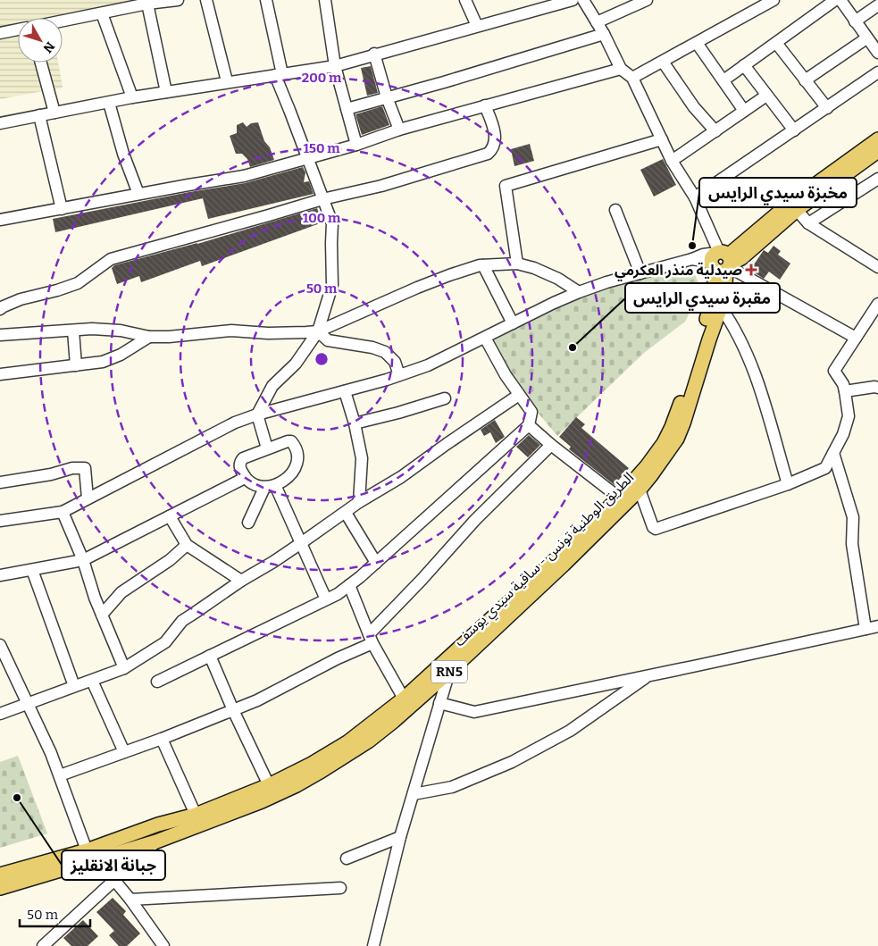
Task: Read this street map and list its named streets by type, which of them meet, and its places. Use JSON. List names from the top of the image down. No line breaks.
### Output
{"streets":{"main road":["الطريق الوطنية تونس - ساقية سيدي يوسف","RN5"]},"places":{"other":["مخبزة سيدي الرايس","مقبرة سيدي الرايس","جبانة الانقليز"],"health":["صيدلية منذر العكرمي"]},"scale_bar":"50 m","north":"bottom right","rings":["200 m","150 m","100 m","50 m"]}
